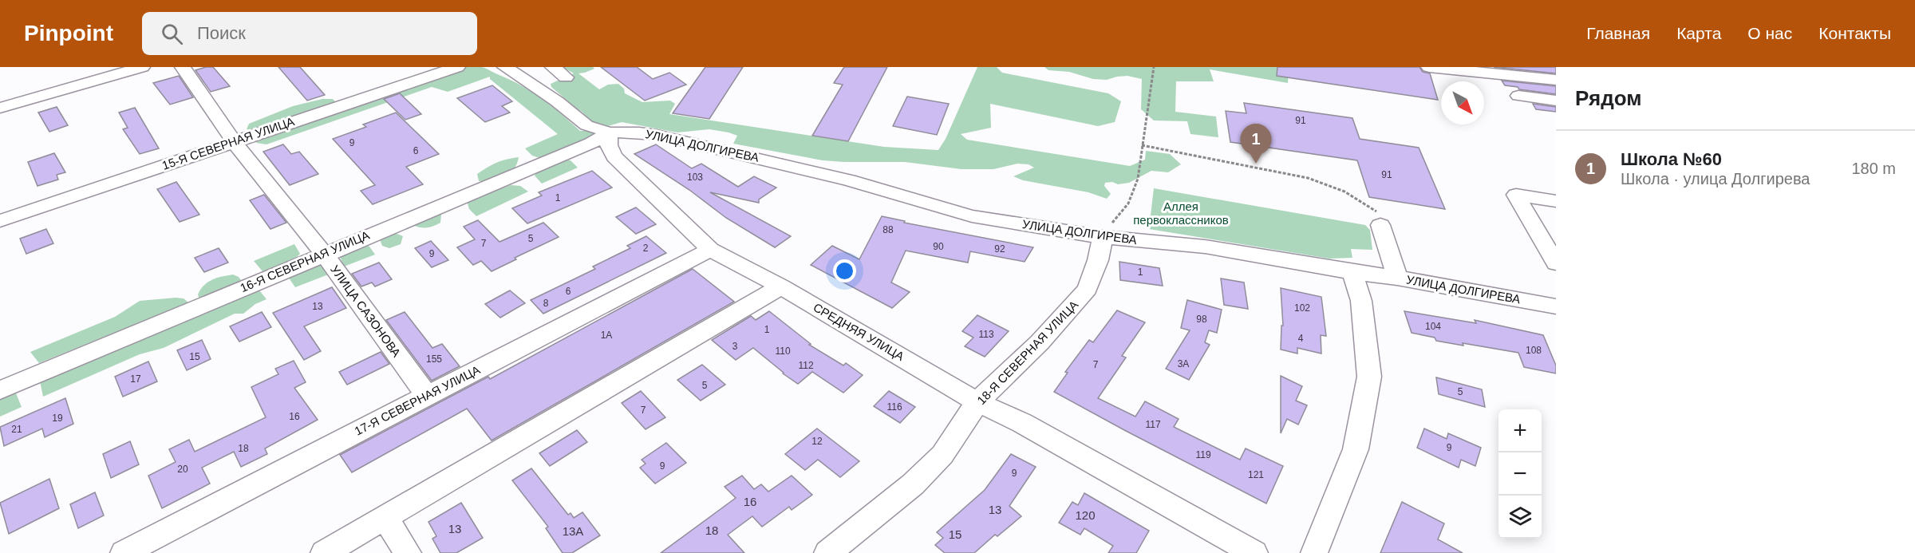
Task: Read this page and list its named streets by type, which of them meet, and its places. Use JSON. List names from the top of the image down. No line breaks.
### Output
{"streets":{"street":["15-Я СЕВЕРНАЯ УЛИЦА","УЛИЦА ДОЛГИРЕВА","16-Я СЕВЕРНАЯ УЛИЦА","УЛИЦА САЗОНОВА","СРЕДНЯЯ УЛИЦА","18-Я СЕВЕРНАЯ УЛИЦА","17-Я СЕВЕРНАЯ УЛИЦА"]},"crossings":[["15-Я СЕВЕРНАЯ УЛИЦА","УЛИЦА САЗОНОВА"],["УЛИЦА ДОЛГИРЕВА","16-Я СЕВЕРНАЯ УЛИЦА"],["УЛИЦА ДОЛГИРЕВА","СРЕДНЯЯ УЛИЦА"],["УЛИЦА ДОЛГИРЕВА","18-Я СЕВЕРНАЯ УЛИЦА"],["16-Я СЕВЕРНАЯ УЛИЦА","УЛИЦА САЗОНОВА"],["16-Я СЕВЕРНАЯ УЛИЦА","СРЕДНЯЯ УЛИЦА"],["УЛИЦА САЗОНОВА","17-Я СЕВЕРНАЯ УЛИЦА"],["СРЕДНЯЯ УЛИЦА","18-Я СЕВЕРНАЯ УЛИЦА"],["СРЕДНЯЯ УЛИЦА","17-Я СЕВЕРНАЯ УЛИЦА"]],"parks":["Аллея первоклассников"],"house_numbers":["91","9","6","91","103","1","88","5","7","90","2","92","9","1","6","8","13","102","98","104","1","113","1А","4","3","108","110","15","155","3А","7","112","17","5","5","116","7","16","19","117","21","12","9","18","119","9","20","9","121","16","13","120","13","18","13А","15"],"north":"bottom right","page":{"header":"Pinpoint","search":"Поиск","nav":["Главная","Карта","О нас","Контакты"],"heading":"Рядом","pins":"1","list":[{"mark":"1","name":"Школа №60","note":"Школа · улица Долгирева","value":"180 m"}],"map_buttons":["+","−"]}}
